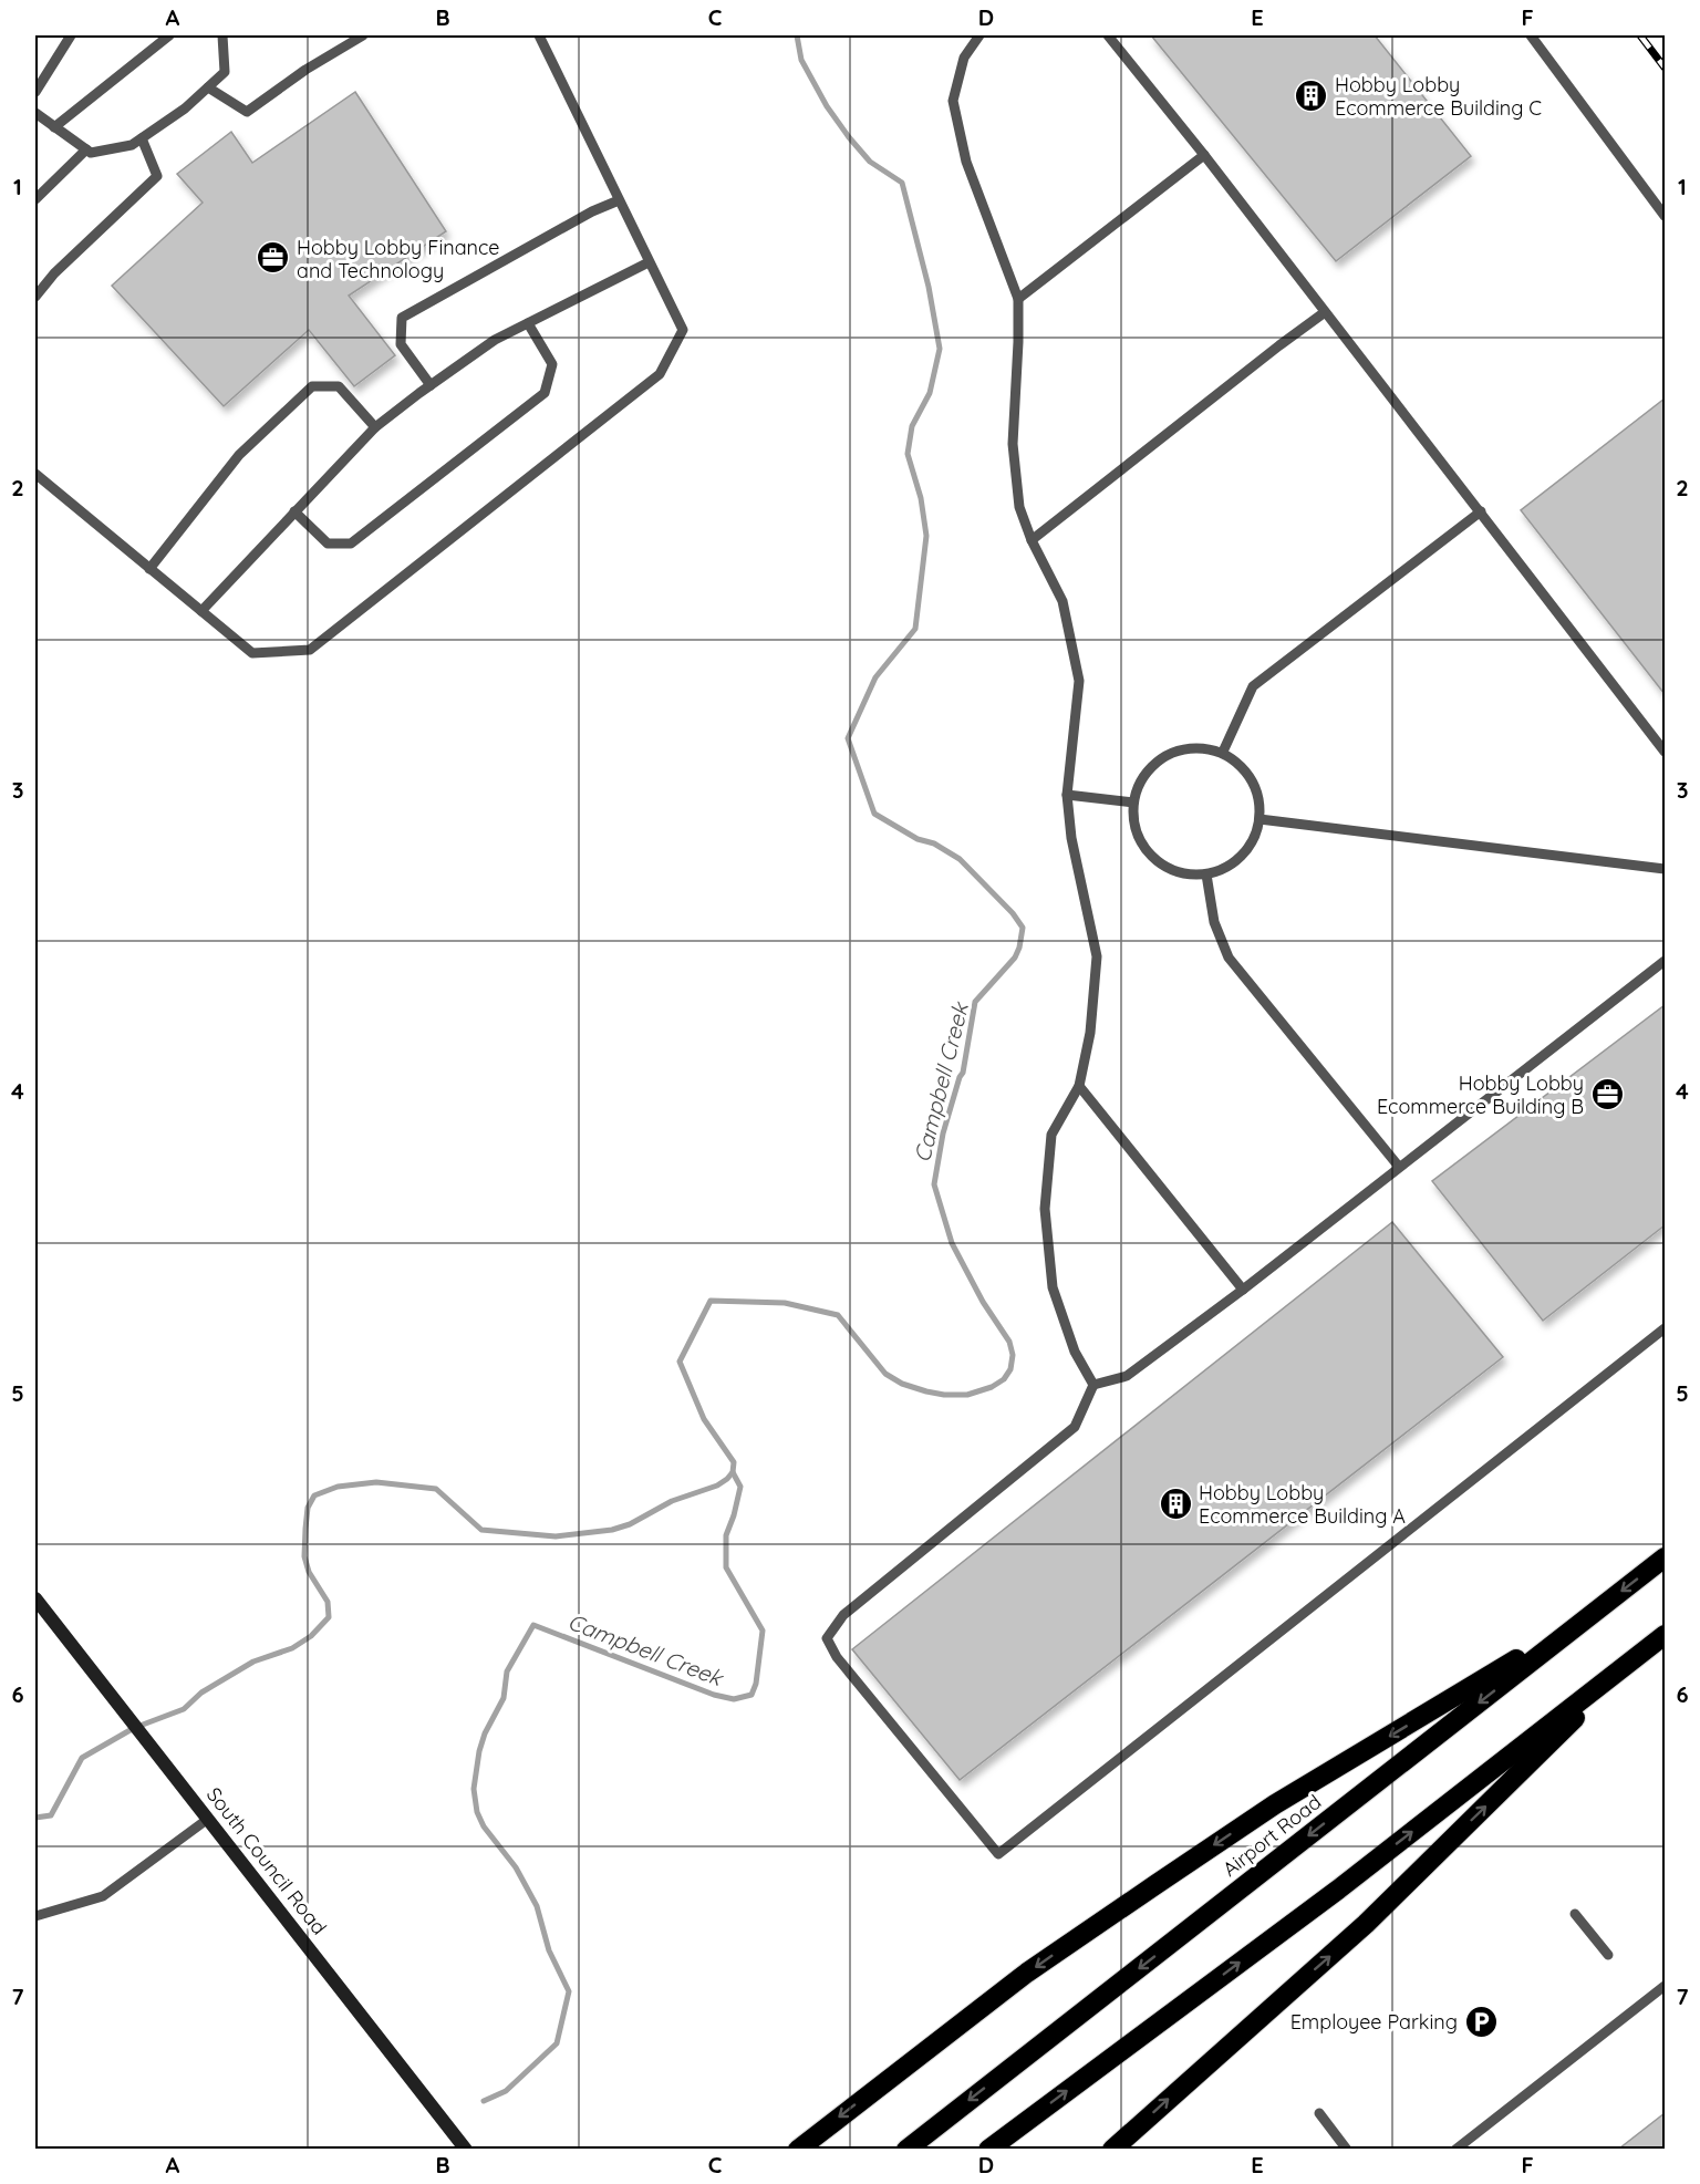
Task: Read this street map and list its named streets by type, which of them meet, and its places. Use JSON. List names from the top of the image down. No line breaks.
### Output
{"streets":{"highway":["Airport Road"],"main road":["South Council Road"]},"water":["Campbell Creek"],"places":{"building":["Hobby Lobby Ecommerce Building C","Hobby Lobby Ecommerce Building A"],"office":["Hobby Lobby Finance and Technology","Hobby Lobby Ecommerce Building B"],"parking":["Employee Parking"]},"grid":{"columns":["A","B","C","D","E","F"],"rows":["1","2","3","4","5","6","7"]}}
